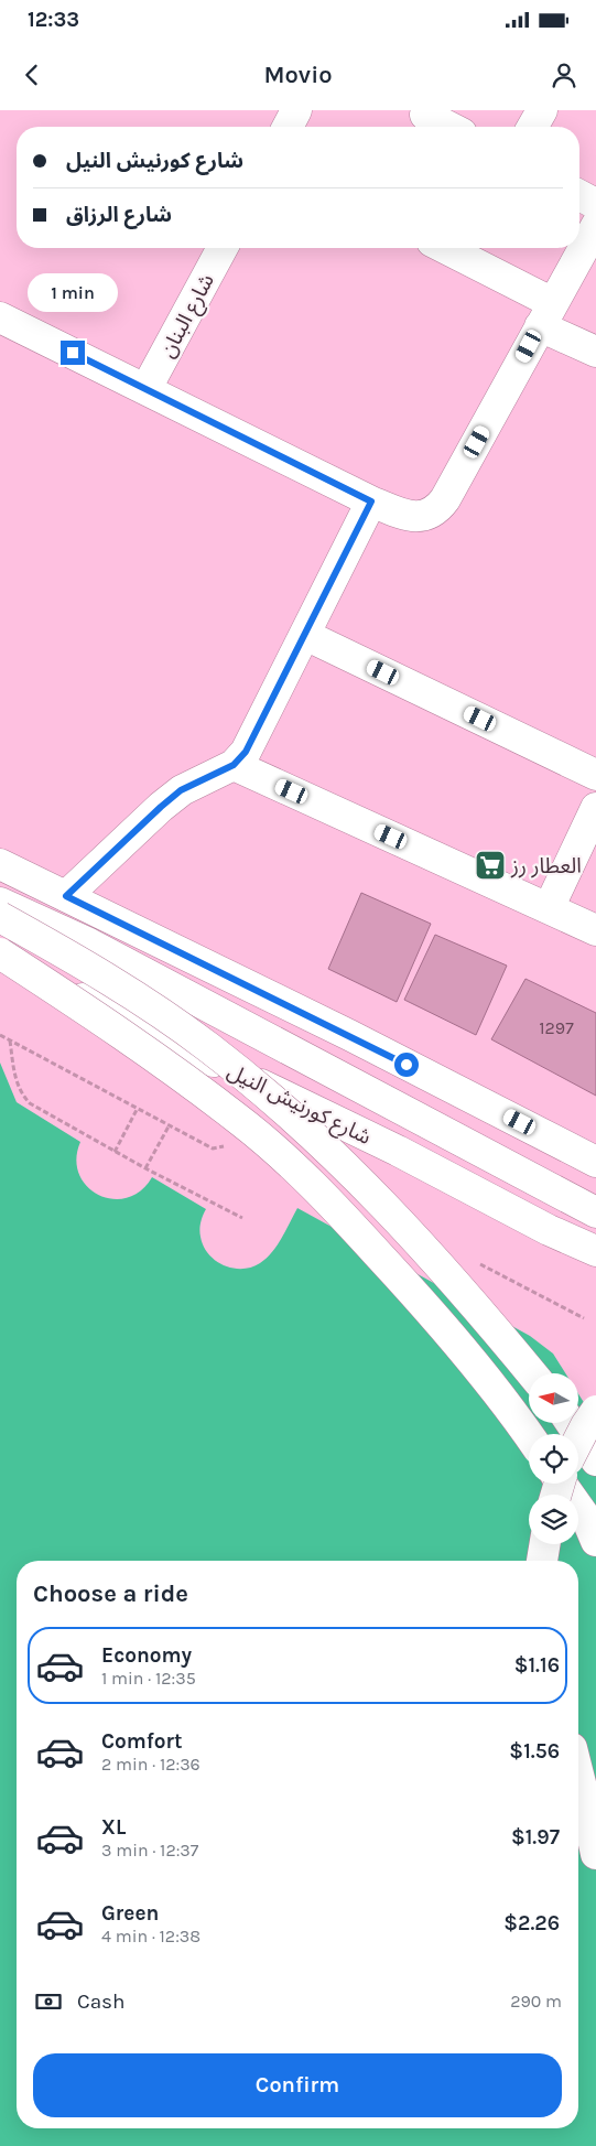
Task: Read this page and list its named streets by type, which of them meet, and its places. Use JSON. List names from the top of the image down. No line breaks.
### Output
{"streets":{"main road":["شارع البنان","شارع كورنيش النيل"]},"places":{"supermarket":["العطار رز"]},"house_numbers":["1297"],"north":"left","page":{"status":"12:33","header":"Movio","banner":["شارع كورنيش النيل","شارع الرزاق"],"bubble":"1 min","heading":"Choose a ride","list":[{"name":"Economy","note":"1 min · 12:35","value":"$1.16"},{"name":"Comfort","note":"2 min · 12:36","value":"$1.56"},{"name":"XL","note":"3 min · 12:37","value":"$1.97"},{"name":"Green","note":"4 min · 12:38","value":"$2.26"}],"pay":["Cash","290 m"],"buttons":"Confirm"}}
